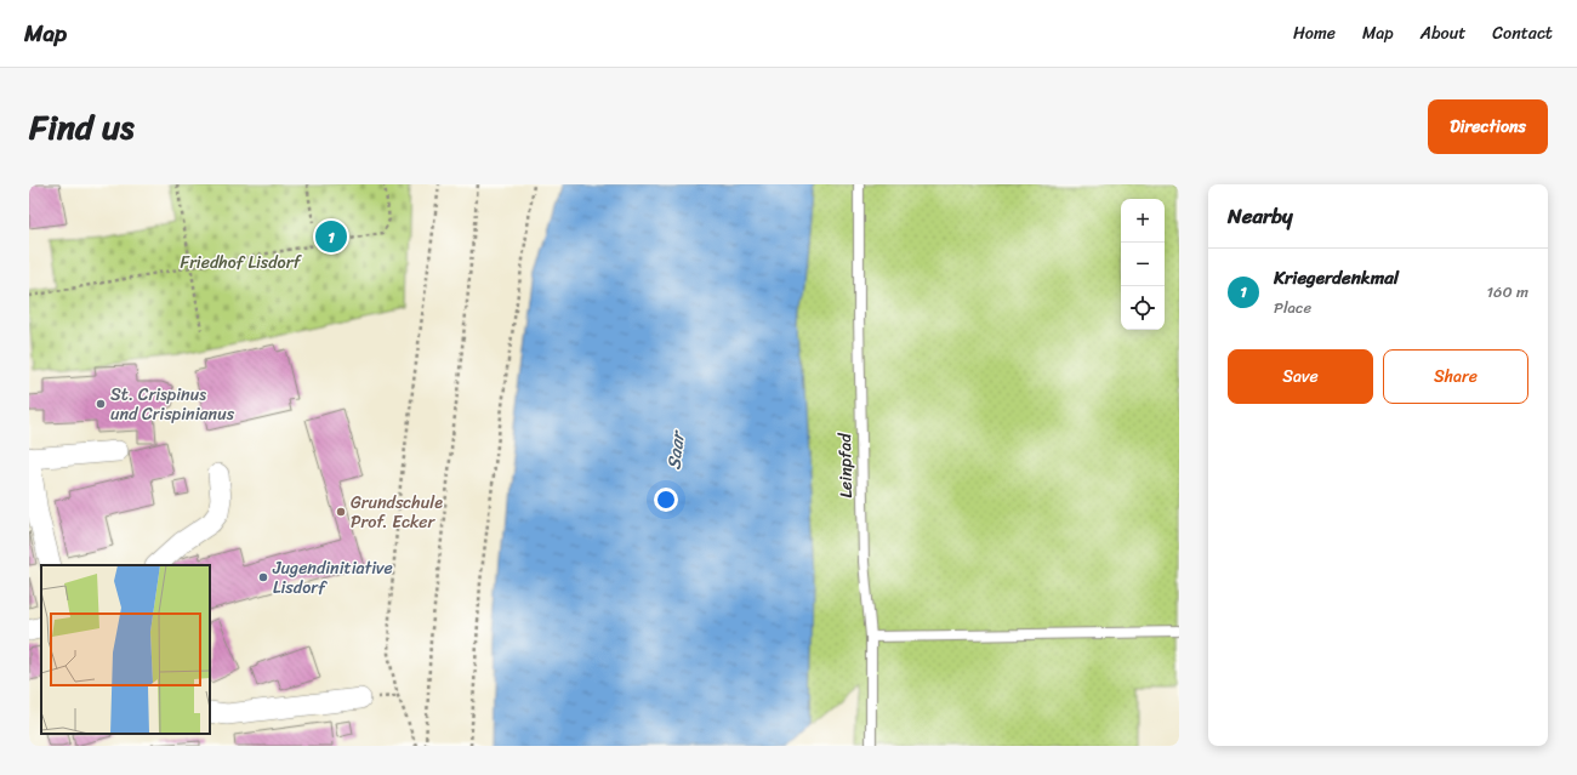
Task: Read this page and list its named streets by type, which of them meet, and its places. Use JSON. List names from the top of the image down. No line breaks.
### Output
{"streets":{"lane":["Leinpfad"]},"water":["Saar"],"parks":["Friedhof Lisdorf"],"places":["St. Crispinus und Crispinianus","Grundschule Prof. Ecker","Jugendinitiative Lisdorf"],"page":{"header":"Map","nav":["Home","Map","About","Contact"],"title":"Find us","buttons":["Directions",["Save","Share"]],"heading":"Nearby","map_buttons":["+","−"],"pins":"1","list":[{"mark":"1","name":"Kriegerdenkmal","note":"Place","value":"160 m"}]}}
